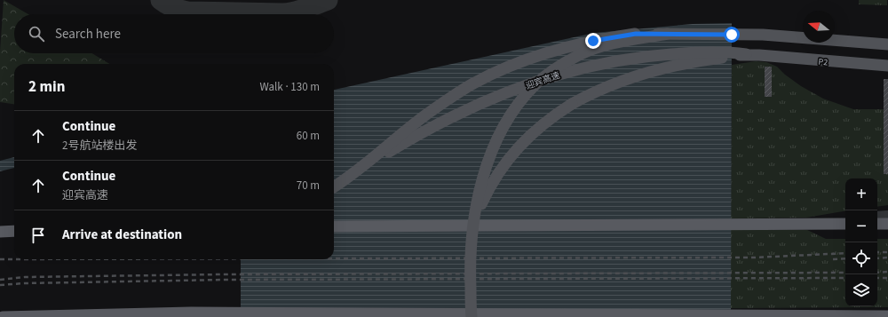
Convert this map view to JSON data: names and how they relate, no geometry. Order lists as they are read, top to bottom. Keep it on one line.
{"streets":{"main road":["P2","迎宾高速"]},"crossings":[["P2","迎宾高速"]],"north":"left","page":{"search":"Search here","heading":["2 min","Walk · 130 m"],"list":[["Continue","2号航站楼出发","60 m"],["Continue","迎宾高速","70 m"],"Arrive at destination"],"map_buttons":["+","−"]}}
